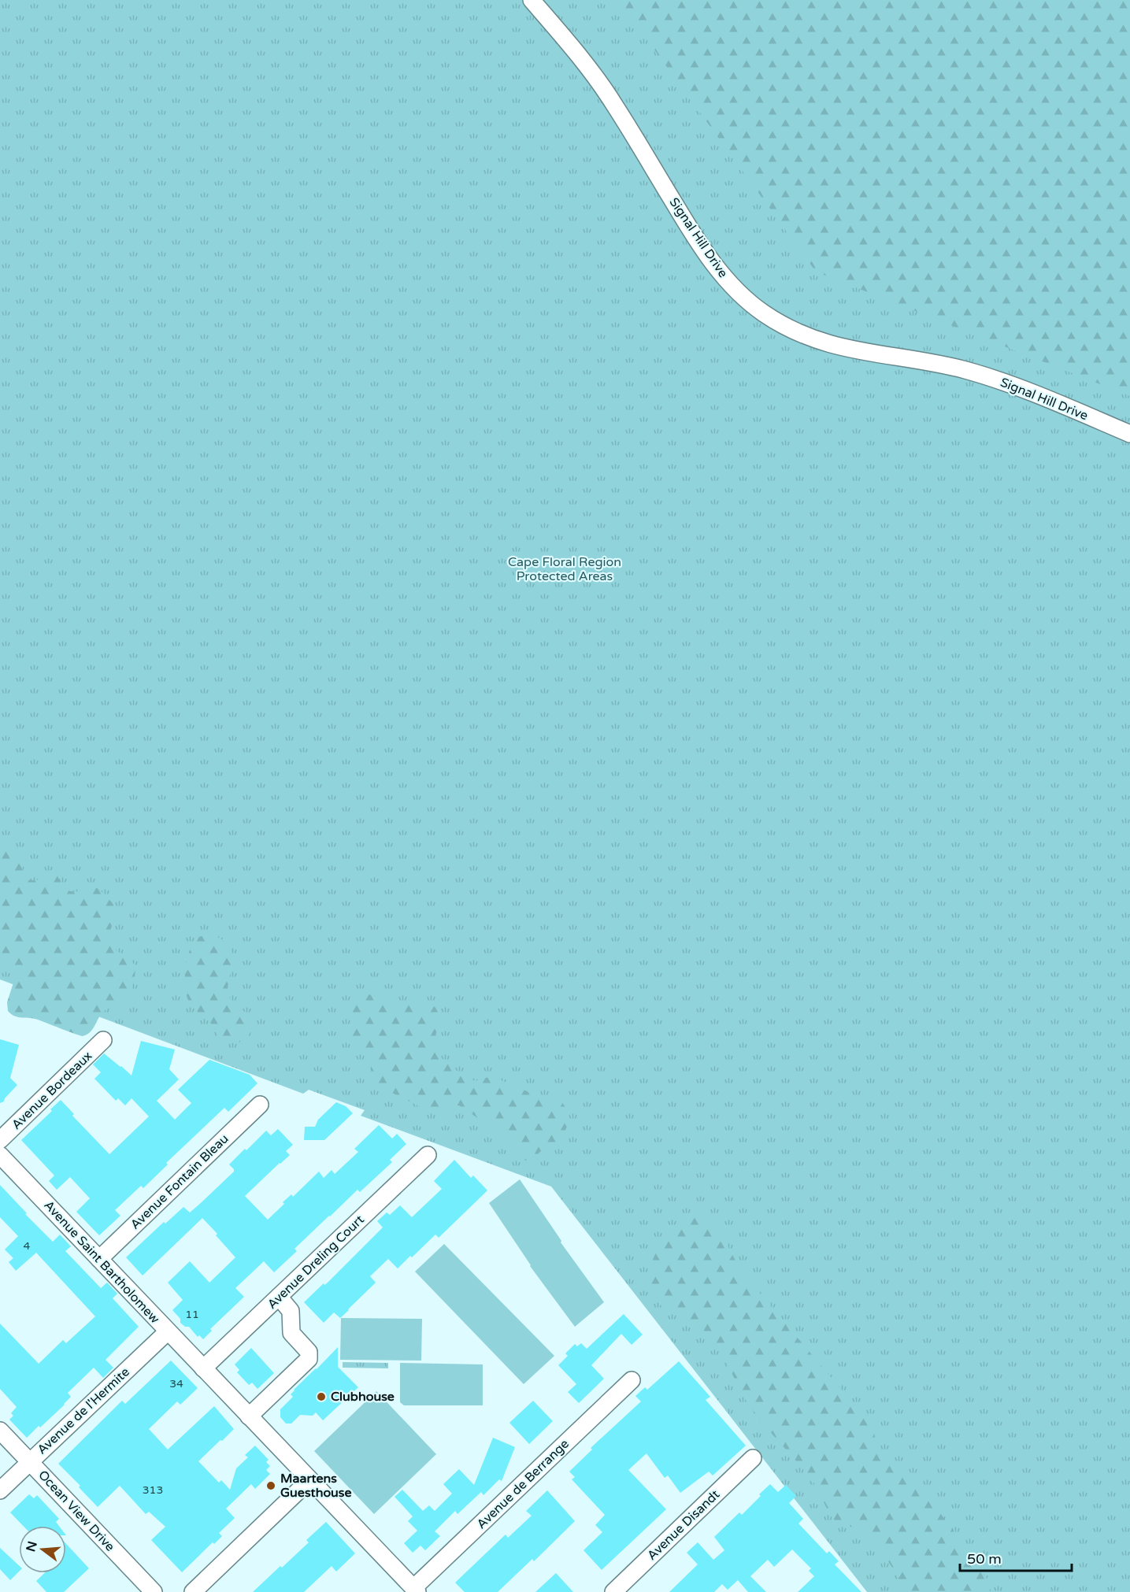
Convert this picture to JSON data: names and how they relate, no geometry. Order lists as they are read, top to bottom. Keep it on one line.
{"streets":{"street":["Signal Hill Drive","Avenue Bordeaux","Avenue Fontain Bleau","Avenue Saint Bartholomew","Avenue Dreling Court","Avenue de l'Hermite","Avenue de Berrange","Ocean View Drive","Avenue Disandt"]},"crossings":[["Avenue Fontain Bleau","Avenue Saint Bartholomew"],["Avenue Saint Bartholomew","Avenue Dreling Court"],["Avenue Saint Bartholomew","Avenue de l'Hermite"],["Avenue Saint Bartholomew","Avenue de Berrange"],["Avenue de l'Hermite","Ocean View Drive"]],"parks":["Cape Floral Region Protected Areas"],"places":["Clubhouse","Maartens Guesthouse"],"house_numbers":["4","11","34","313"],"scale_bar":"50 m","north":"left"}
